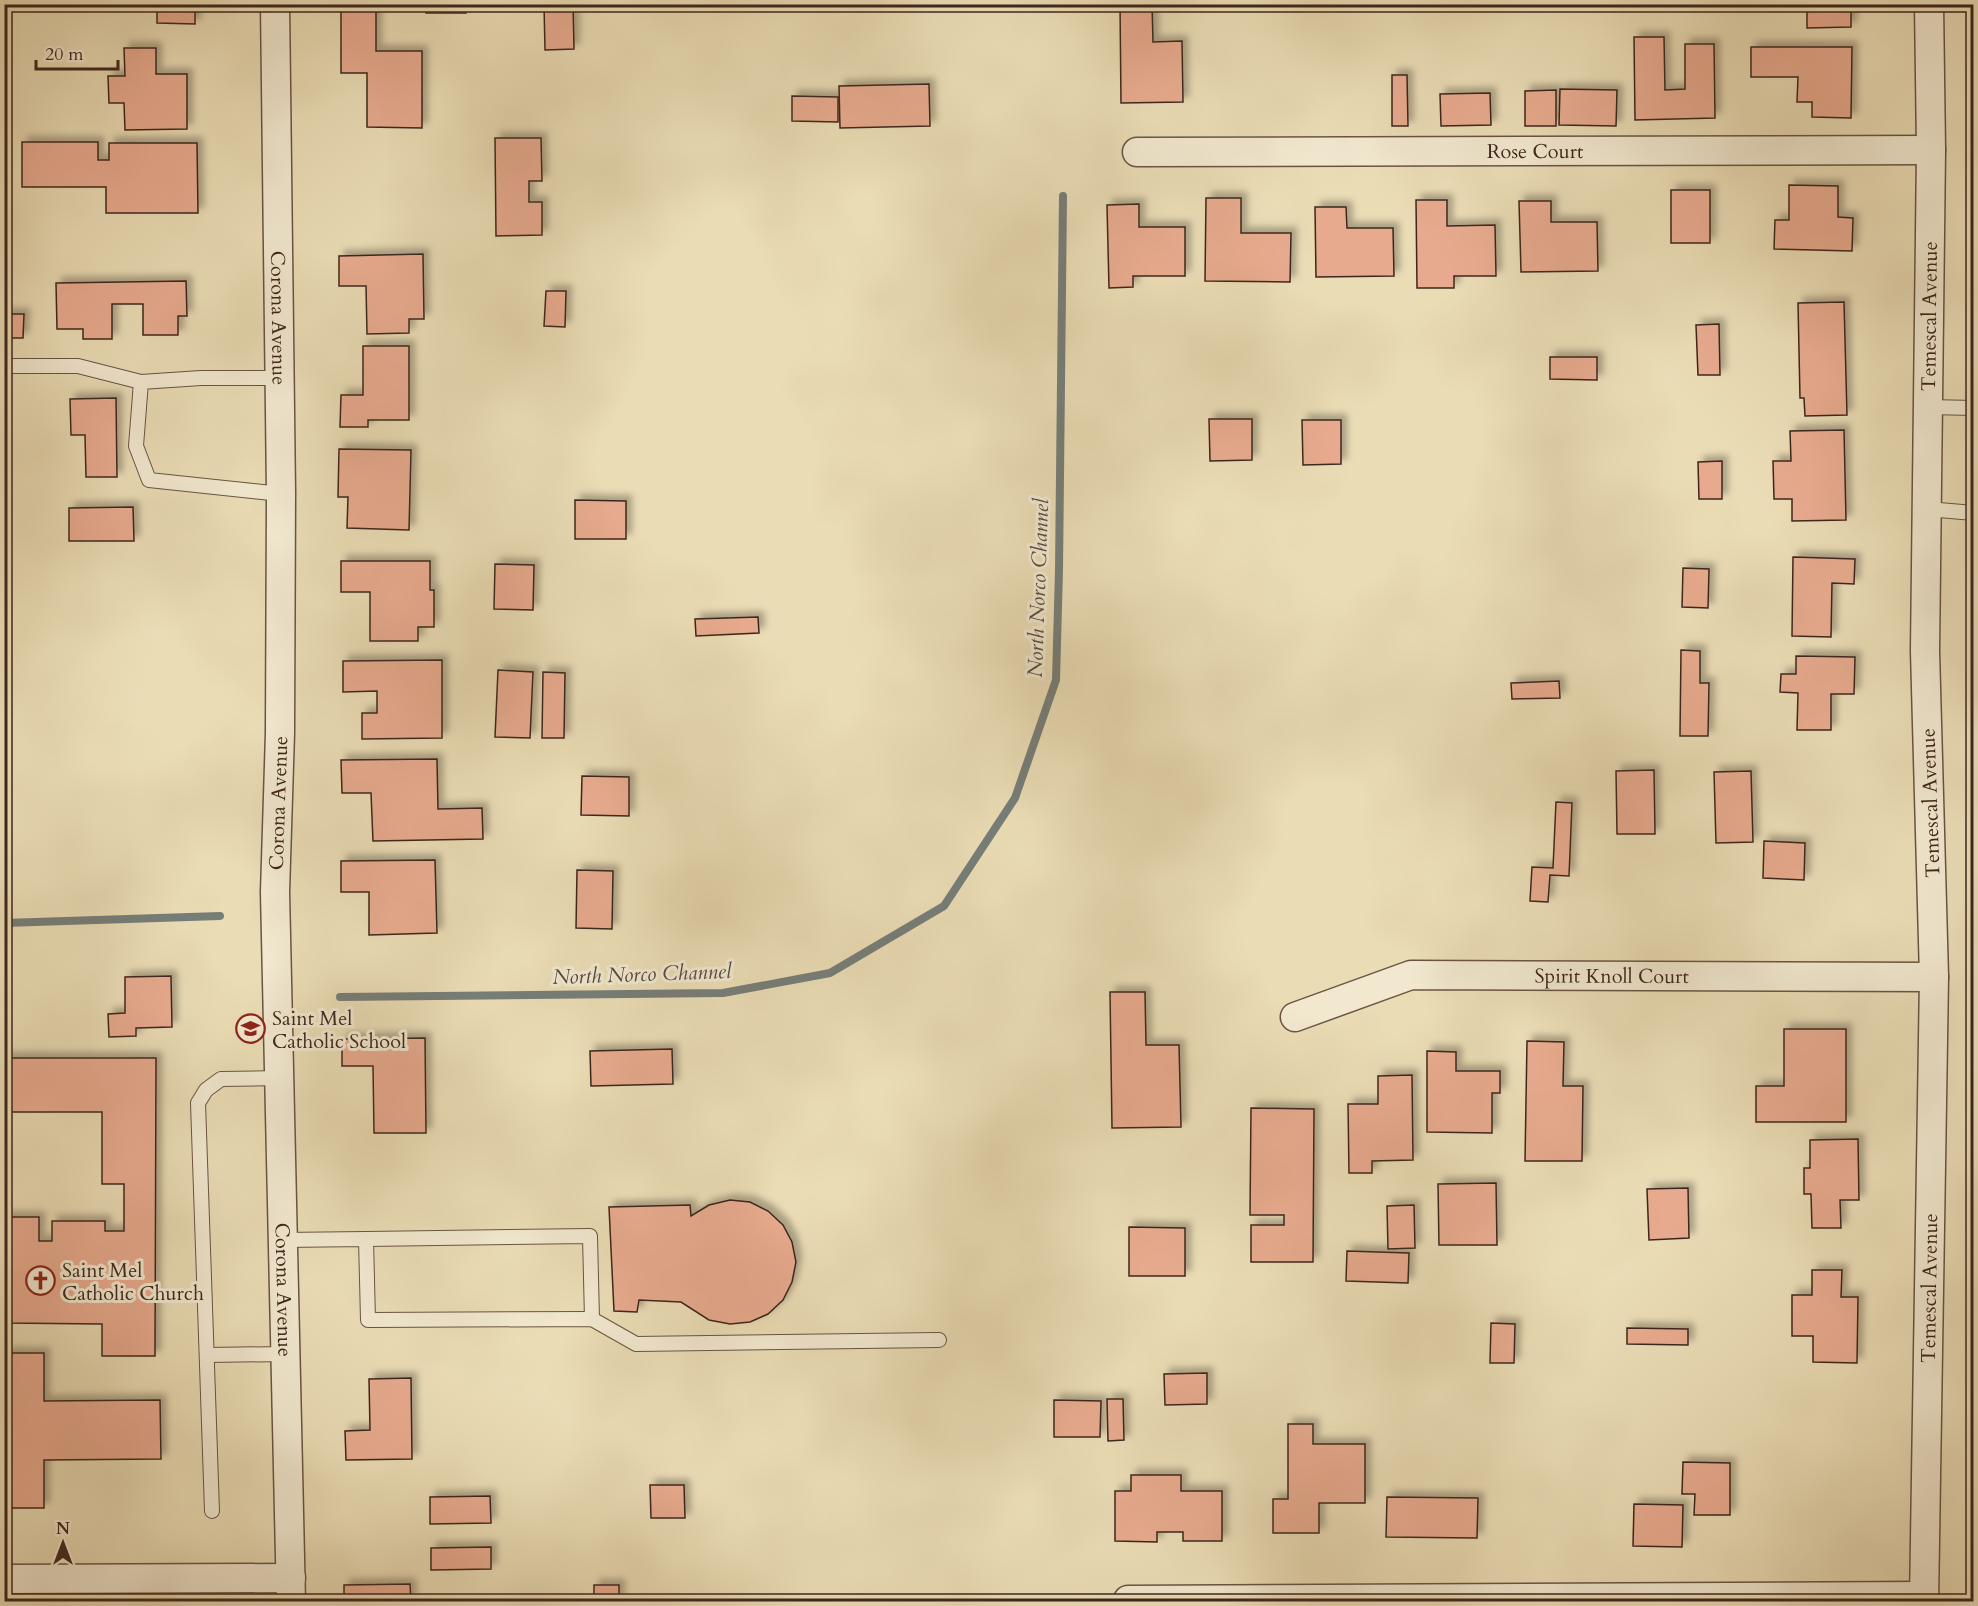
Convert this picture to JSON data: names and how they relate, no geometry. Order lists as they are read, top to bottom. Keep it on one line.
{"streets":{"street":["Rose Court","Corona Avenue","Temescal Avenue","Spirit Knoll Court"]},"crossings":[["Rose Court","Temescal Avenue"],["Temescal Avenue","Spirit Knoll Court"]],"water":["North Norco Channel"],"places":{"school or university":["Saint Mel Catholic School"],"church":["Saint Mel Catholic Church"]},"scale_bar":"20 m","north":"top"}
